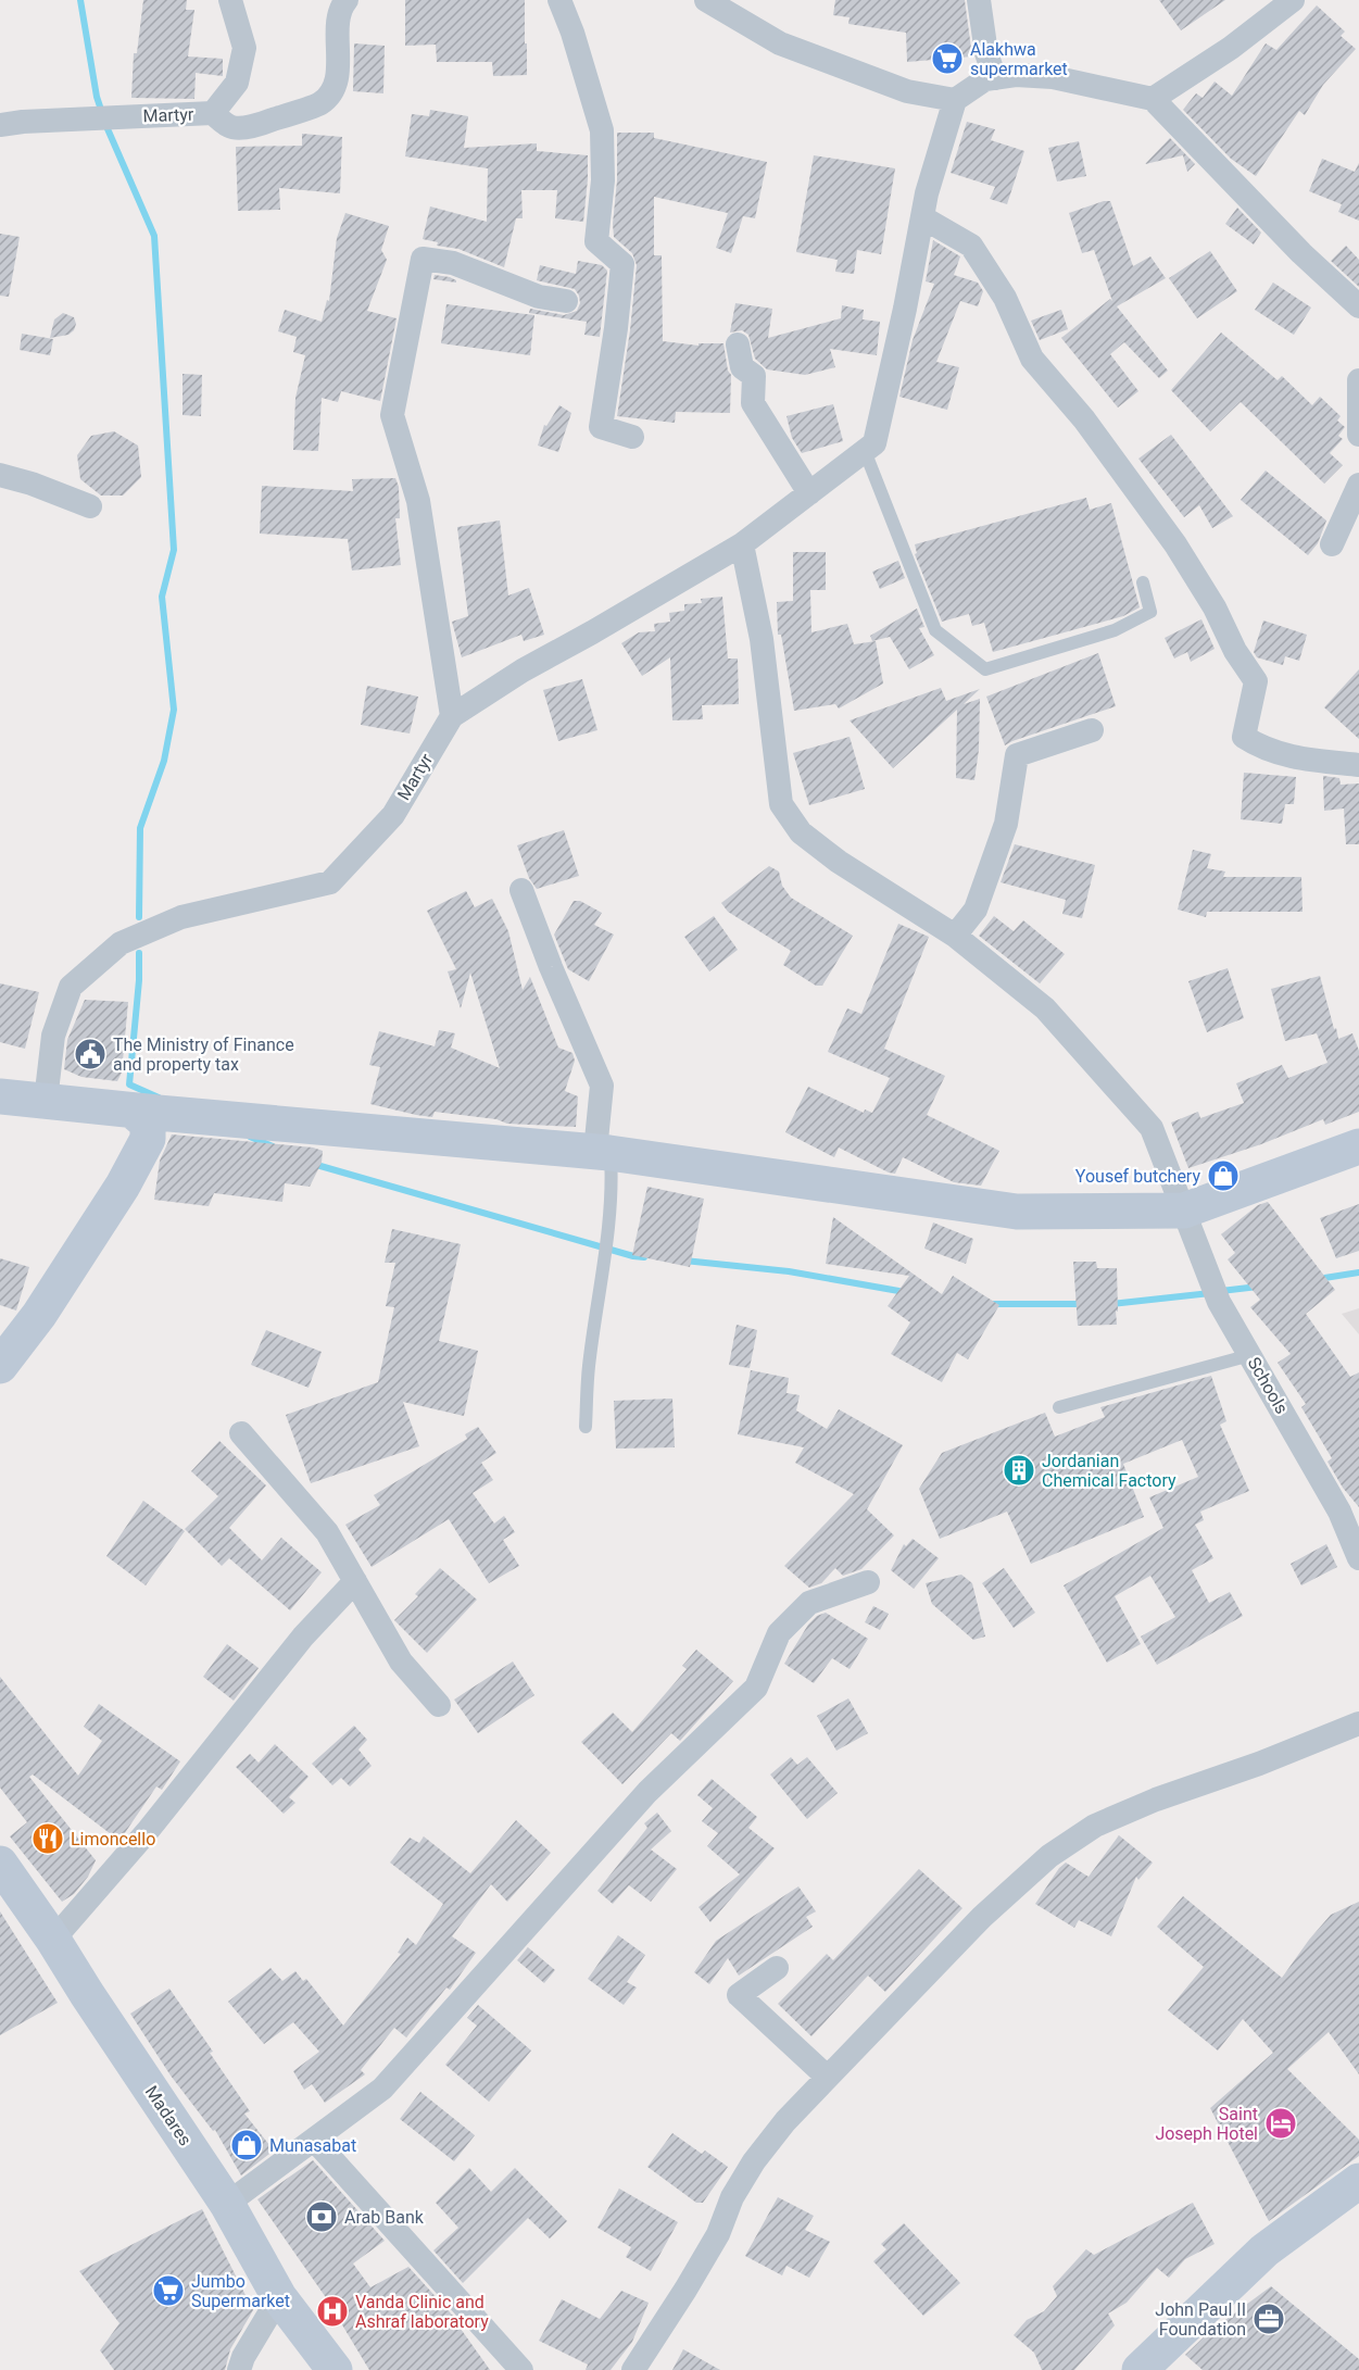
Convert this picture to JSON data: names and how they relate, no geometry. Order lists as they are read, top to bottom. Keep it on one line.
{"streets":{"street":["Martyr","Schools","Madares"]},"places":{"supermarket":["Alakhwa supermarket","Jumbo Supermarket"],"public building":["The Ministry of Finance and property tax"],"shop":["Yousef butchery","Munasabat"],"building":["Jordanian Chemical Factory"],"restaurant":["Limoncello"],"hotel":["Saint Joseph Hotel"],"bank":["Arab Bank"],"hospital":["Vanda Clinic and Ashraf laboratory"],"office":["John Paul II Foundation"]}}
